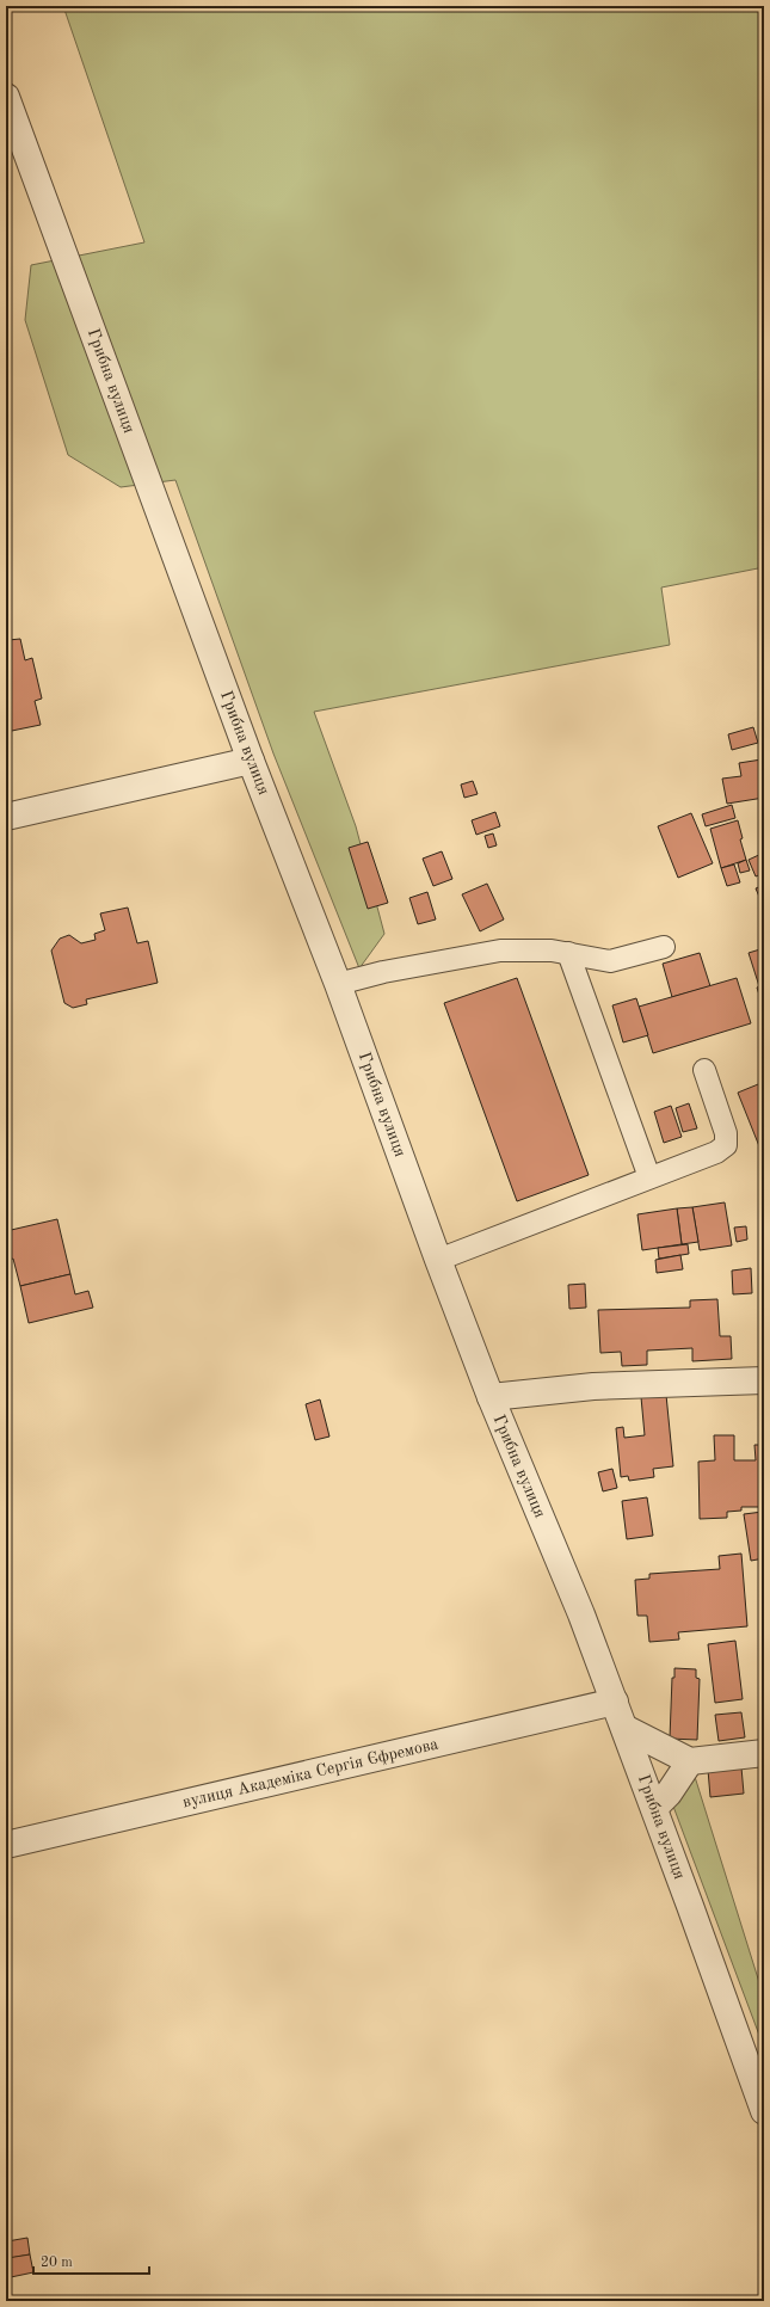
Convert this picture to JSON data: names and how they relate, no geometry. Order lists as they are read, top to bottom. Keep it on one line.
{"streets":{"street":["Грибна вулиця","вулиця Академіка Сергія Єфремова"]},"crossings":[["Грибна вулиця","вулиця Академіка Сергія Єфремова"]],"scale_bar":"20 m"}
